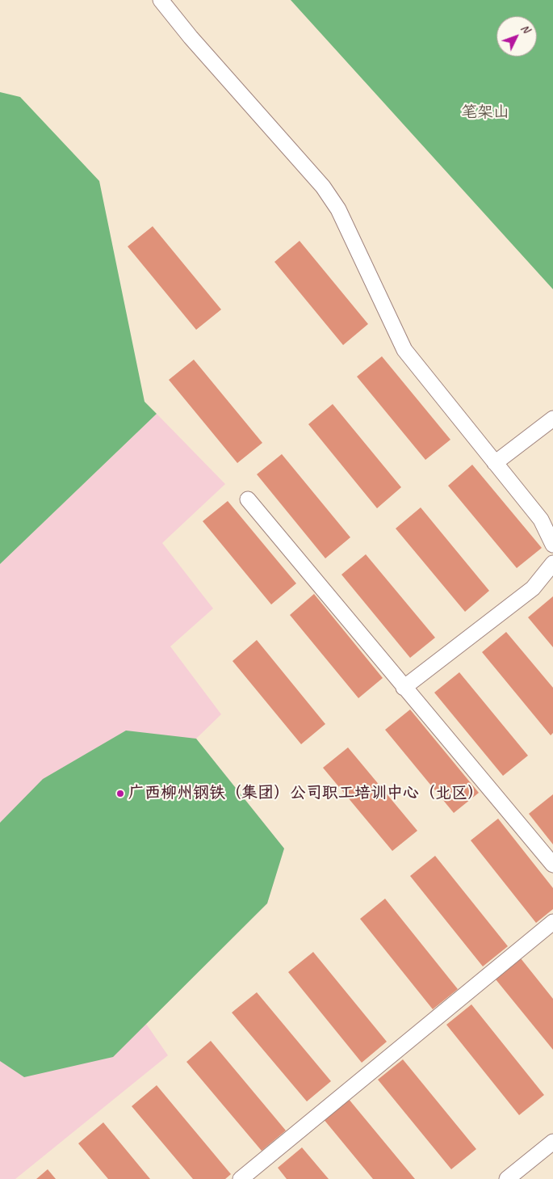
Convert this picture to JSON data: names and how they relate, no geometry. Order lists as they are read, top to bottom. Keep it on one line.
{"parks":["笔架山"],"places":["广西柳州钢铁（集团）公司职工培训中心（北区）"],"north":"top right"}
